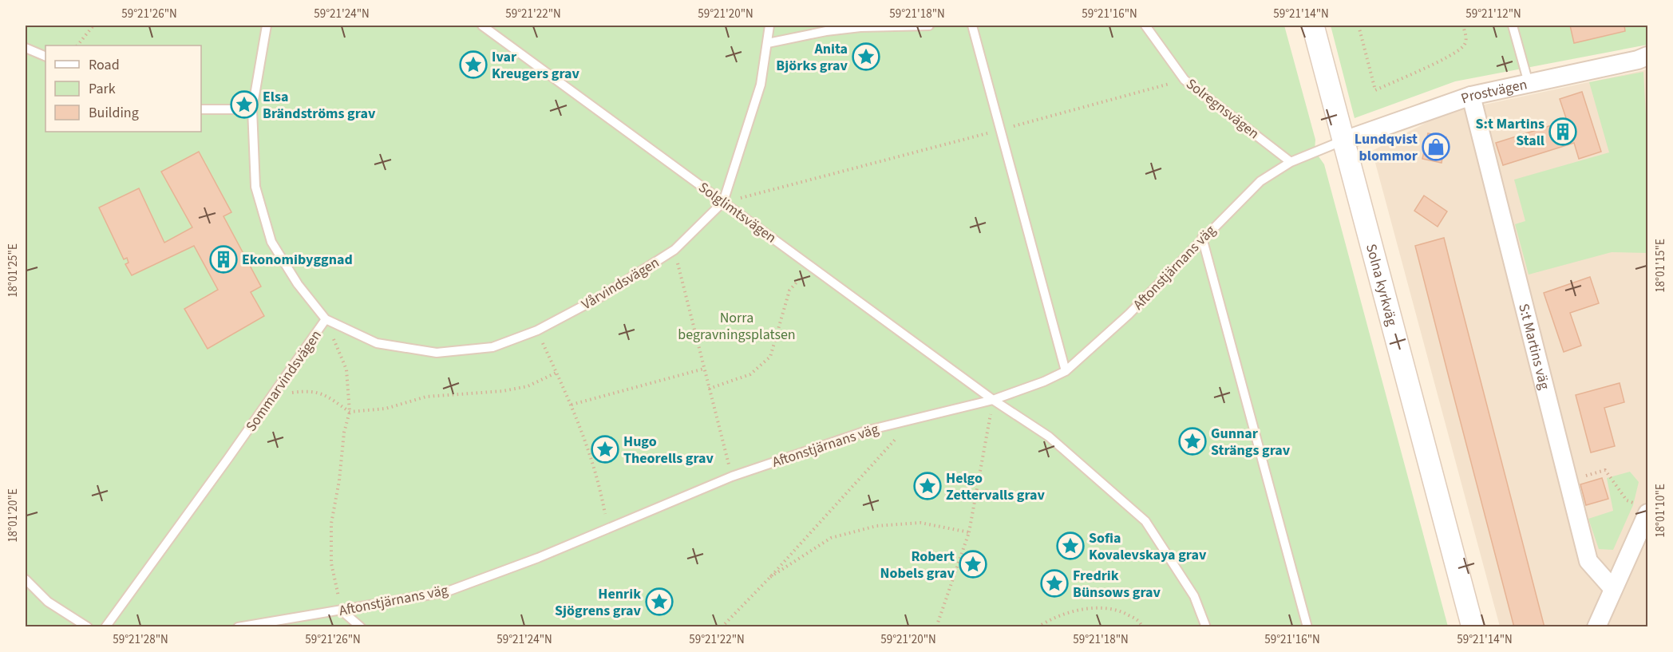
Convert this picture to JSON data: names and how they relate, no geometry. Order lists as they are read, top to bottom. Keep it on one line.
{"streets":{"street":["Prostvägen","Solna kyrkväg","S:t Martins väg"],"lane":["Solregnsvägen","Solglimtsvägen","Aftonstjärnans väg","Vårvindsvägen","Sommarvindsvägen"]},"crossings":[["Prostvägen","Aftonstjärnans väg"],["Prostvägen","Solna kyrkväg"],["Prostvägen","S:t Martins väg"],["Solregnsvägen","Aftonstjärnans väg"],["Solglimtsvägen","Aftonstjärnans väg"],["Solglimtsvägen","Vårvindsvägen"],["Aftonstjärnans väg","Solna kyrkväg"],["Vårvindsvägen","Sommarvindsvägen"]],"parks":["Norra begravningsplatsen"],"places":{"place":["Anita Björks grav","Ivar Kreugers grav","Elsa Brändströms grav","Gunnar Strängs grav","Hugo Theorells grav","Helgo Zettervalls grav","Sofia Kovalevskaya grav","Robert Nobels grav","Fredrik Bünsows grav","Henrik Sjögrens grav"],"building":["S:t Martins Stall","Ekonomibyggnad"],"shop":["Lundqvist blommor"]},"legend":["Road","Park","Building"],"coordinates":["59°21'26\"N","59°21'24\"N","59°21'22\"N","59°21'20\"N","59°21'18\"N","59°21'16\"N","59°21'14\"N","59°21'12\"N","18°01'15\"E","18°01'25\"E","18°01'10\"E","18°01'20\"E","59°21'28\"N"]}
